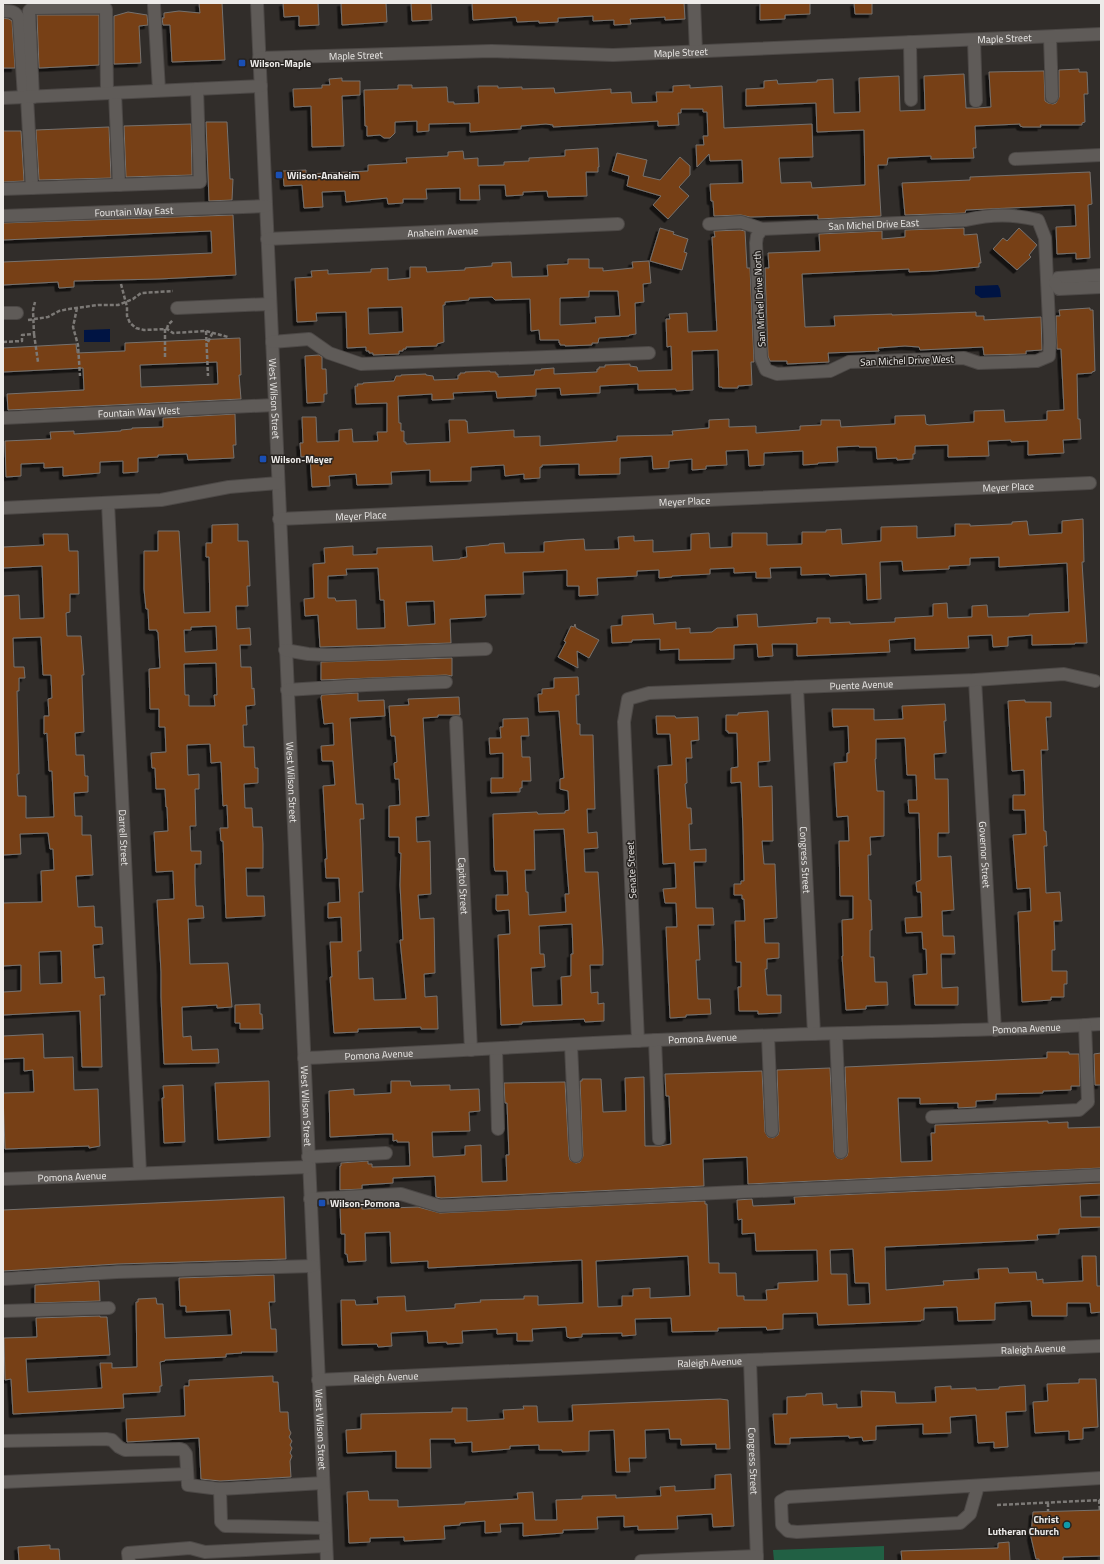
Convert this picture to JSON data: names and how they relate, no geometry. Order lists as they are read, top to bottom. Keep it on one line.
{"streets":{"street":["Maple Street","Fountain Way East","San Michel Drive East","Anaheim Avenue","San Michel Drive North","San Michel Drive West","West Wilson Street","Fountain Way West","Meyer Place","Puente Avenue","Darrell Street","Governor Street","Congress Street","Senate Street","Capitol Street","Pomona Avenue","Raleigh Avenue"]},"crossings":[["Maple Street","West Wilson Street"],["Fountain Way East","West Wilson Street"],["San Michel Drive East","San Michel Drive North"],["San Michel Drive East","San Michel Drive West"],["Anaheim Avenue","West Wilson Street"],["San Michel Drive North","San Michel Drive West"],["West Wilson Street","Fountain Way West"],["West Wilson Street","Meyer Place"],["West Wilson Street","Pomona Avenue"],["West Wilson Street","Raleigh Avenue"],["Puente Avenue","Governor Street"],["Puente Avenue","Congress Street"],["Puente Avenue","Senate Street"],["Darrell Street","Pomona Avenue"],["Governor Street","Pomona Avenue"],["Congress Street","Pomona Avenue"],["Congress Street","Raleigh Avenue"],["Senate Street","Pomona Avenue"],["Capitol Street","Pomona Avenue"]],"places":{"transit":["Wilson-Maple","Wilson-Anaheim","Wilson-Meyer","Wilson-Pomona"],"other":["Christ Lutheran Church"]}}
